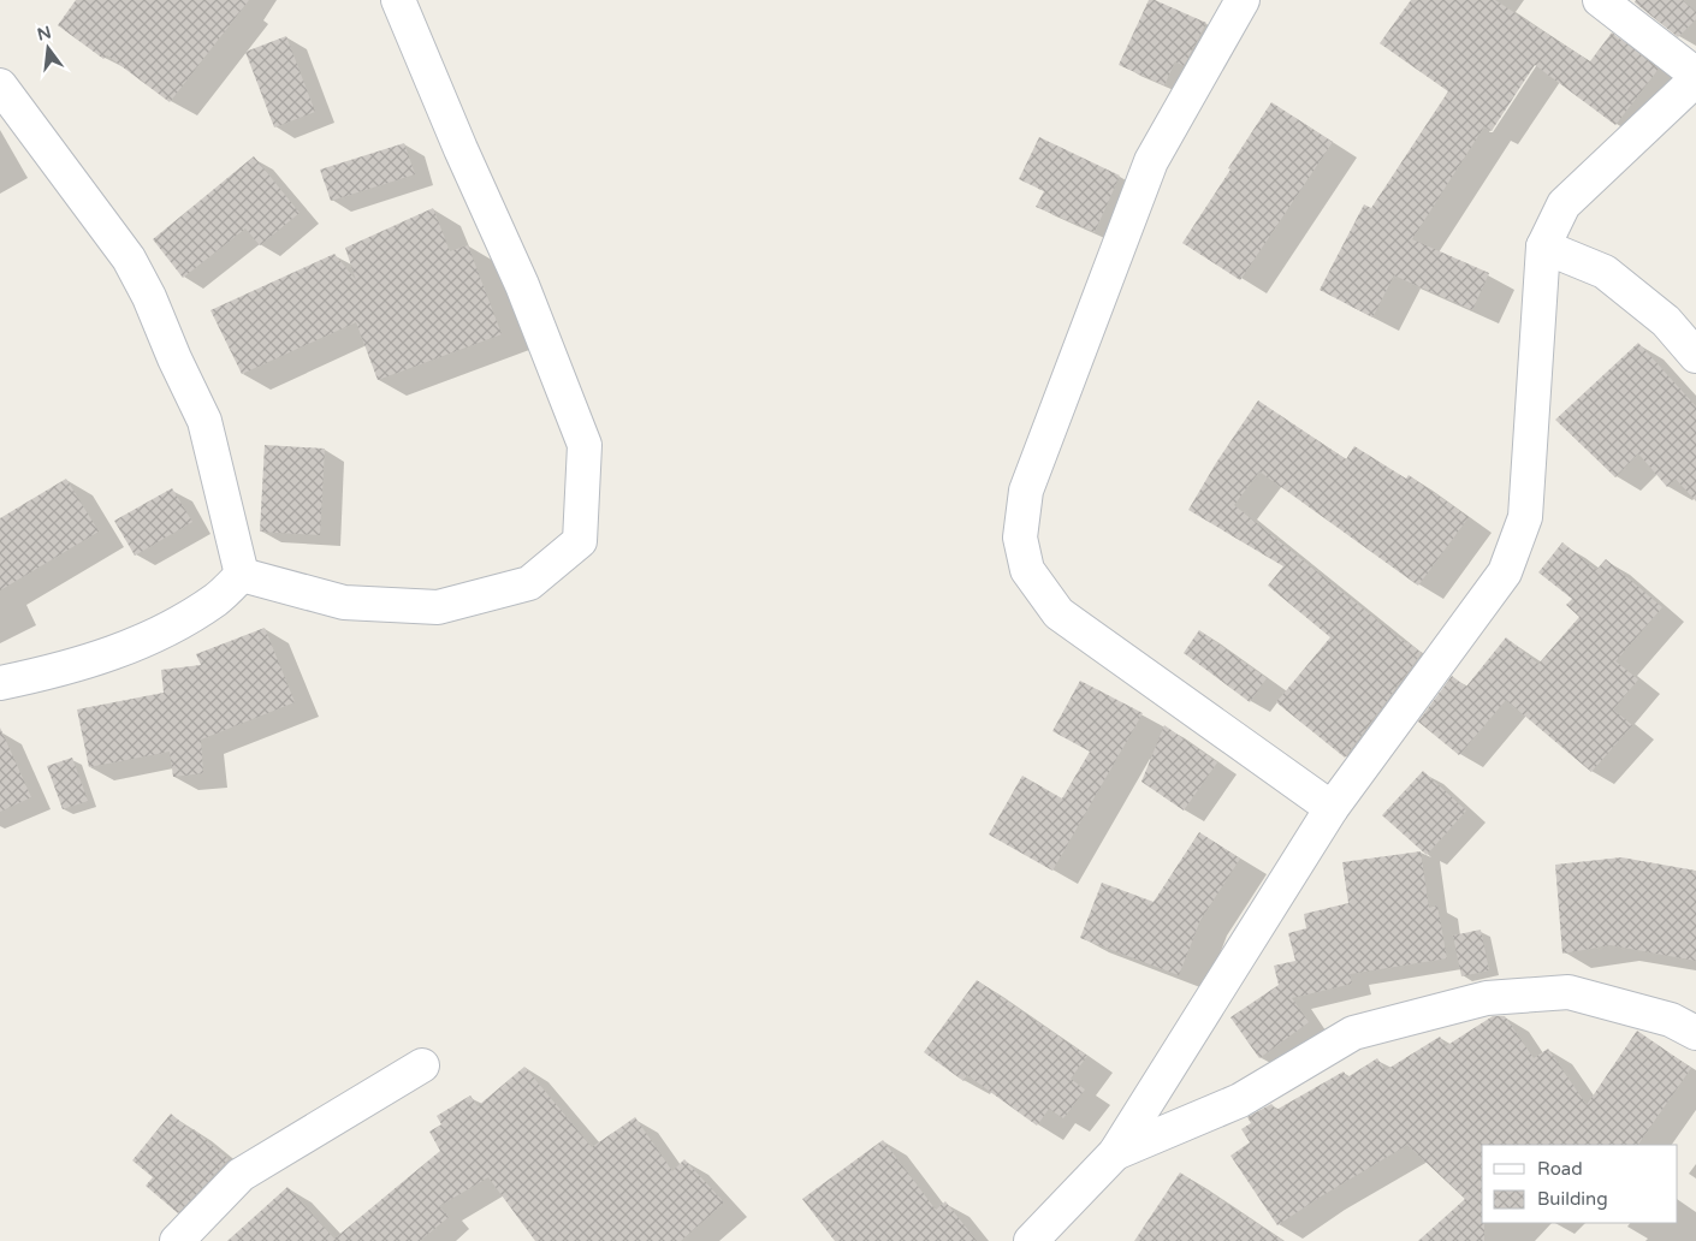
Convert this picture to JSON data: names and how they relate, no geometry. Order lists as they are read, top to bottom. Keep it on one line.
{"legend":["Road","Building"],"north":"top"}
